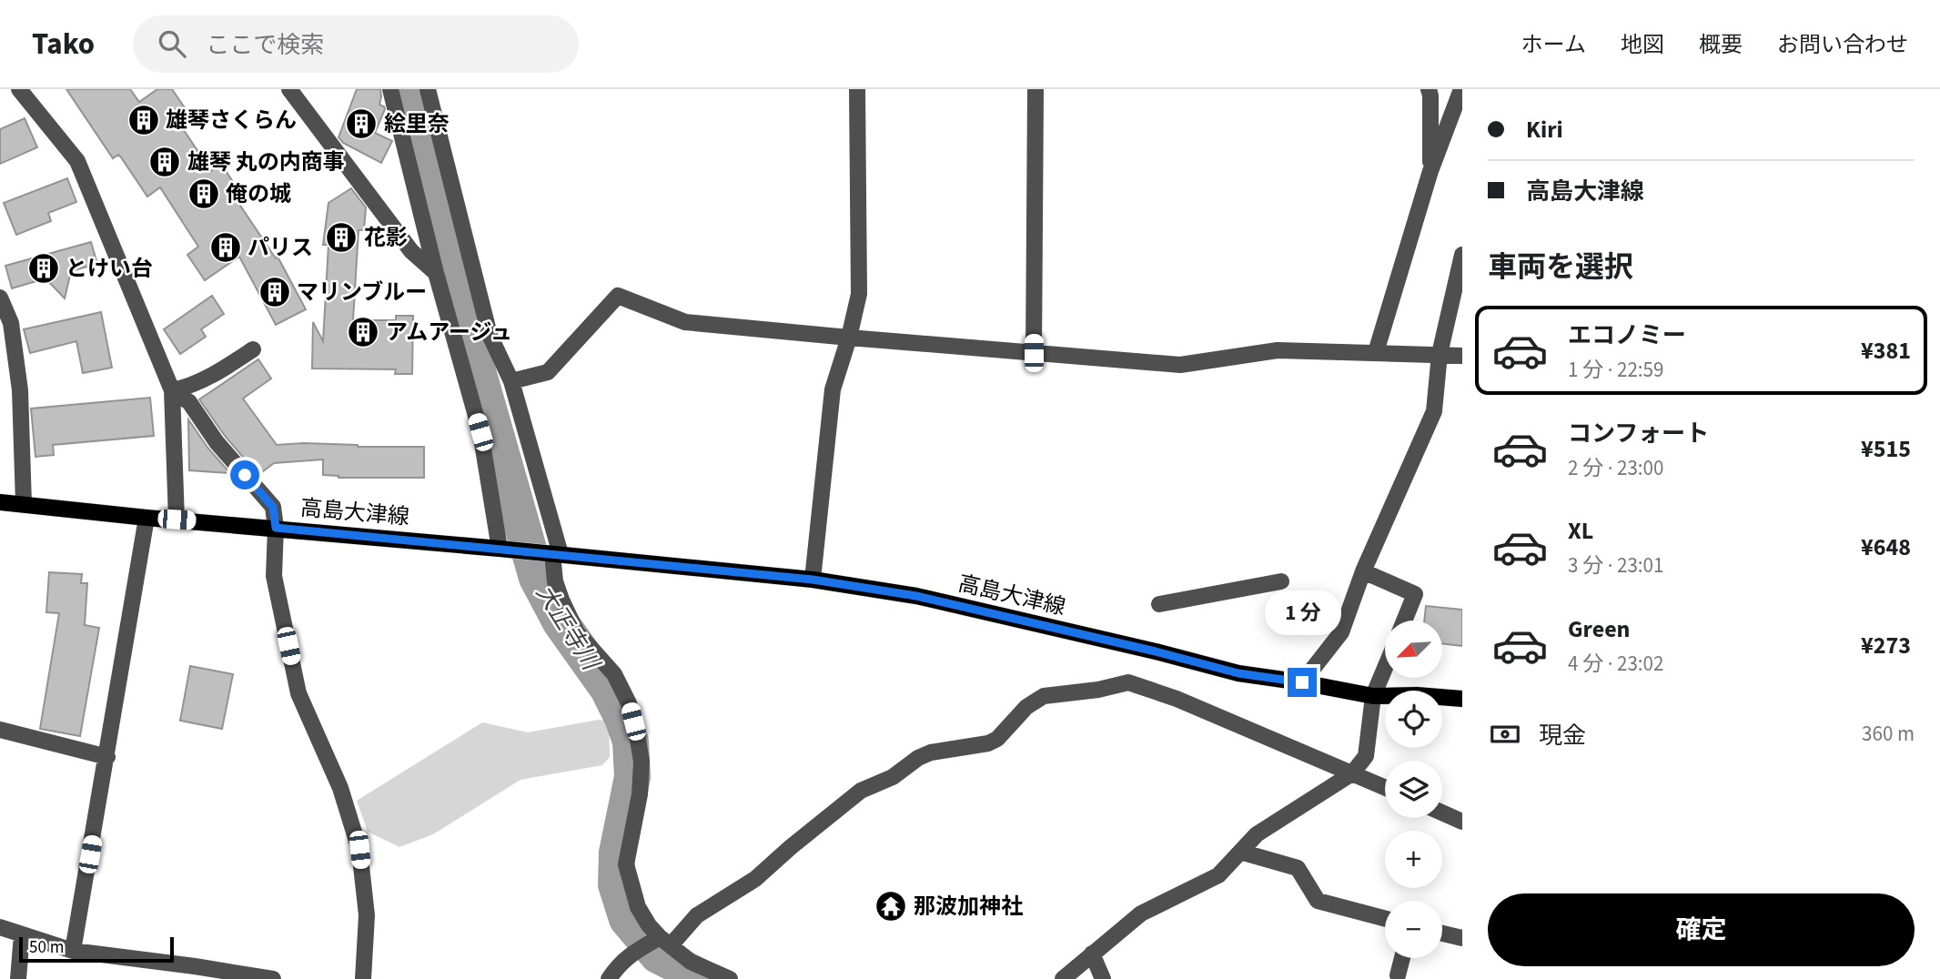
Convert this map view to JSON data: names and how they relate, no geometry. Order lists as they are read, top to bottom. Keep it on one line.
{"streets":{"main road":["高島大津線"]},"water":["大正寺川"],"places":{"building":["雄琴さくらん","絵里奈","雄琴 丸の内商事","俺の城","花影","パリス","とけい台","マリンブルー","アムアージュ"],"temple":["那波加神社"]},"scale_bar":"50 m","north":"bottom left","page":{"header":"Tako","search":"ここで検索","nav":["ホーム","地図","概要","お問い合わせ"],"banner":["Kiri","高島大津線"],"heading":"車両を選択","list":[{"name":"エコノミー","note":"1 分 · 22:59","value":"¥381"},{"name":"コンフォート","note":"2 分 · 23:00","value":"¥515"},{"name":"XL","note":"3 分 · 23:01","value":"¥648"},{"name":"Green","note":"4 分 · 23:02","value":"¥273"}],"bubble":"1 分","map_buttons":["+","−"],"pay":["現金","360 m"],"buttons":"確定","scale":"50 m"}}
